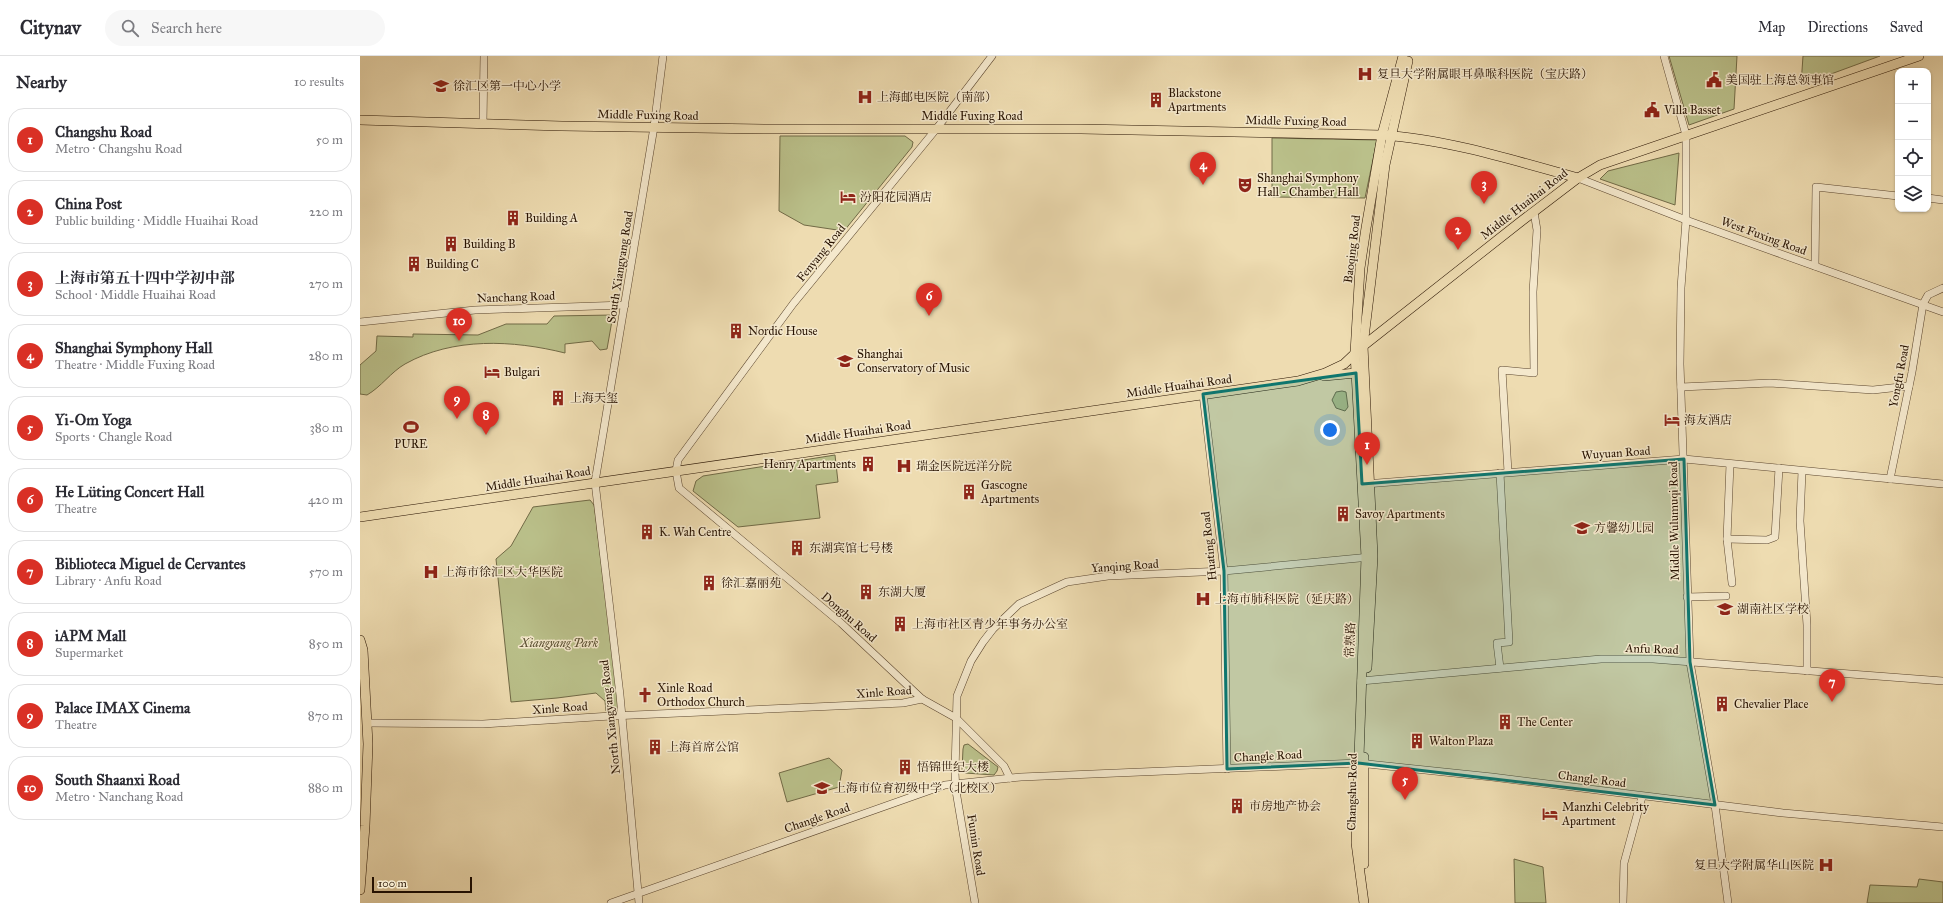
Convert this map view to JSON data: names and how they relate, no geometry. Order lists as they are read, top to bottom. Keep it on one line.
{"streets":{"main road":["Middle Fuxing Road","Middle Huaihai Road","Baoqing Road","Changshu Road"],"street":["West Fuxing Road","Fenyang Road","South Xiangyang Road","Nanchang Road","Yongfu Road","Wuyuan Road","Middle Wulumuqi Road","Huating Road","Yanqing Road","Donghu Road","Anfu Road","Xinle Road","North Xiangyang Road","Changle Road","Fumin Road"]},"crossings":[["Middle Fuxing Road","Middle Huaihai Road"],["Middle Fuxing Road","West Fuxing Road"],["Middle Fuxing Road","Baoqing Road"],["Middle Fuxing Road","Fenyang Road"],["Middle Fuxing Road","South Xiangyang Road"],["Middle Huaihai Road","West Fuxing Road"],["Middle Huaihai Road","Baoqing Road"],["Middle Huaihai Road","Fenyang Road"],["Middle Huaihai Road","South Xiangyang Road"],["Middle Huaihai Road","Middle Wulumuqi Road"],["Middle Huaihai Road","Huating Road"],["Middle Huaihai Road","Donghu Road"],["Middle Huaihai Road","North Xiangyang Road"],["Middle Huaihai Road","Changshu Road"],["West Fuxing Road","Yongfu Road"],["West Fuxing Road","Middle Wulumuqi Road"],["Baoqing Road","Changshu Road"],["Fenyang Road","Donghu Road"],["South Xiangyang Road","Nanchang Road"],["South Xiangyang Road","North Xiangyang Road"],["Yongfu Road","Wuyuan Road"],["Wuyuan Road","Middle Wulumuqi Road"],["Wuyuan Road","Changshu Road"],["Middle Wulumuqi Road","Anfu Road"],["Middle Wulumuqi Road","Changle Road"],["Huating Road","Yanqing Road"],["Huating Road","Changle Road"],["Yanqing Road","Donghu Road"],["Yanqing Road","Changshu Road"],["Yanqing Road","Fumin Road"],["Donghu Road","Xinle Road"],["Donghu Road","Changle Road"],["Donghu Road","Fumin Road"],["Anfu Road","Changshu Road"],["Xinle Road","North Xiangyang Road"],["North Xiangyang Road","Changle Road"],["Changle Road","Changshu Road"],["Changle Road","Fumin Road"]],"parks":["Xiangyang Park"],"places":{"hospital":["复旦大学附属眼耳鼻喉科医院（宝庆路）","上海邮电医院（南部）","瑞金医院远洋分院","上海市徐汇区大华医院","上海市肺科医院（延庆路）","复旦大学附属华山医院"],"public building":["美国驻上海总领事馆","Villa Basset"],"school or university":["徐汇区第一中心小学","Shanghai Conservatory of Music","方馨幼儿园","湖南社区学校","上海市位育初级中学（北校区）"],"building":["Blackstone Apartments","Building A","Building B","Building C","Nordic House","上海天玺","Henry Apartments","Gascogne Apartments","Savoy Apartments","K. Wah Centre","东湖宾馆七号楼","徐汇嘉丽苑","东湖大厦","上海市社区青少年事务办公室","Chevalier Place","The Center","Walton Plaza","上海首席公馆","悟锦世纪大楼","市房地产协会"],"theatre":["Shanghai Symphony Hall - Chamber Hall"],"hotel":["汾阳花园酒店","Bulgari","海友酒店","Manzhi Celebrity Apartment"],"sports":["PURE"],"church":["Xinle Road Orthodox Church"]},"scale_bar":"100 m","page":{"header":"Citynav","search":"Search here","nav":["Map","Directions","Saved"],"heading":["Nearby","10 results"],"map_buttons":["+","−"],"list":[{"mark":"1","name":"Changshu Road","note":"Metro · Changshu Road","value":"50 m"},{"mark":"2","name":"China Post","note":"Public building · Middle Huaihai Road","value":"220 m"},{"mark":"3","name":"上海市第五十四中学初中部","note":"School · Middle Huaihai Road","value":"270 m"},{"mark":"4","name":"Shanghai Symphony Hall","note":"Theatre · Middle Fuxing Road","value":"280 m"},{"mark":"5","name":"Yi-Om Yoga","note":"Sports · Changle Road","value":"380 m"},{"mark":"6","name":"He Lüting Concert Hall","note":"Theatre","value":"420 m"},{"mark":"7","name":"Biblioteca Miguel de Cervantes","note":"Library · Anfu Road","value":"570 m"},{"mark":"8","name":"iAPM Mall","note":"Supermarket","value":"850 m"},{"mark":"9","name":"Palace IMAX Cinema","note":"Theatre","value":"870 m"},{"mark":"10","name":"South Shaanxi Road","note":"Metro · Nanchang Road","value":"880 m"}],"pins":["4","3","2","6","10","9","8","1","7","5"],"scale":"100 m"}}
